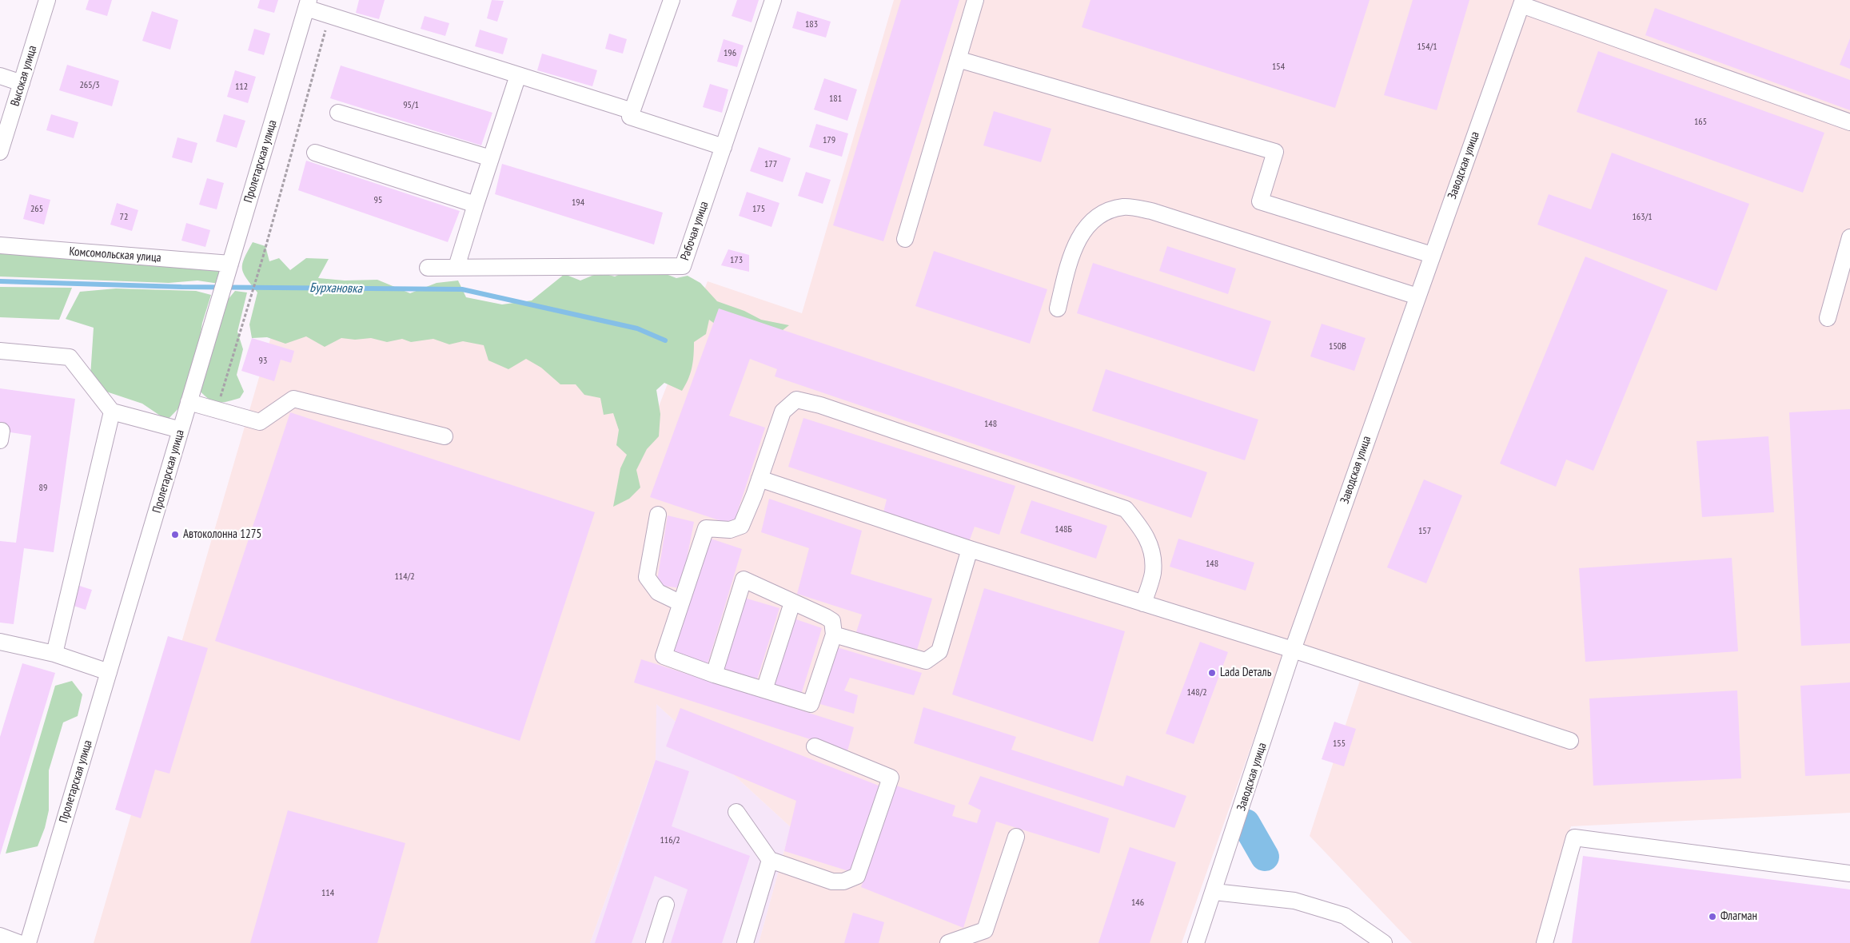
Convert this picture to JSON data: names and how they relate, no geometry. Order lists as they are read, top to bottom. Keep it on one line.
{"streets":{"street":["Высокая улица","Пролетарская улица","Заводская улица","Рабочая улица","Комсомольская улица"]},"crossings":[["Пролетарская улица","Комсомольская улица"]],"water":["Бурхановка"],"places":["Автоколонна 1275","Lada Dеталь","Флагман"],"house_numbers":["183","154/1","196","154","265/3","112","181","95/1","165","179","177","95","194","265","175","72","163/1","173","150В","93","148","89","148Б","157","148","114/2","148/2","155","116/2","114","146"]}
